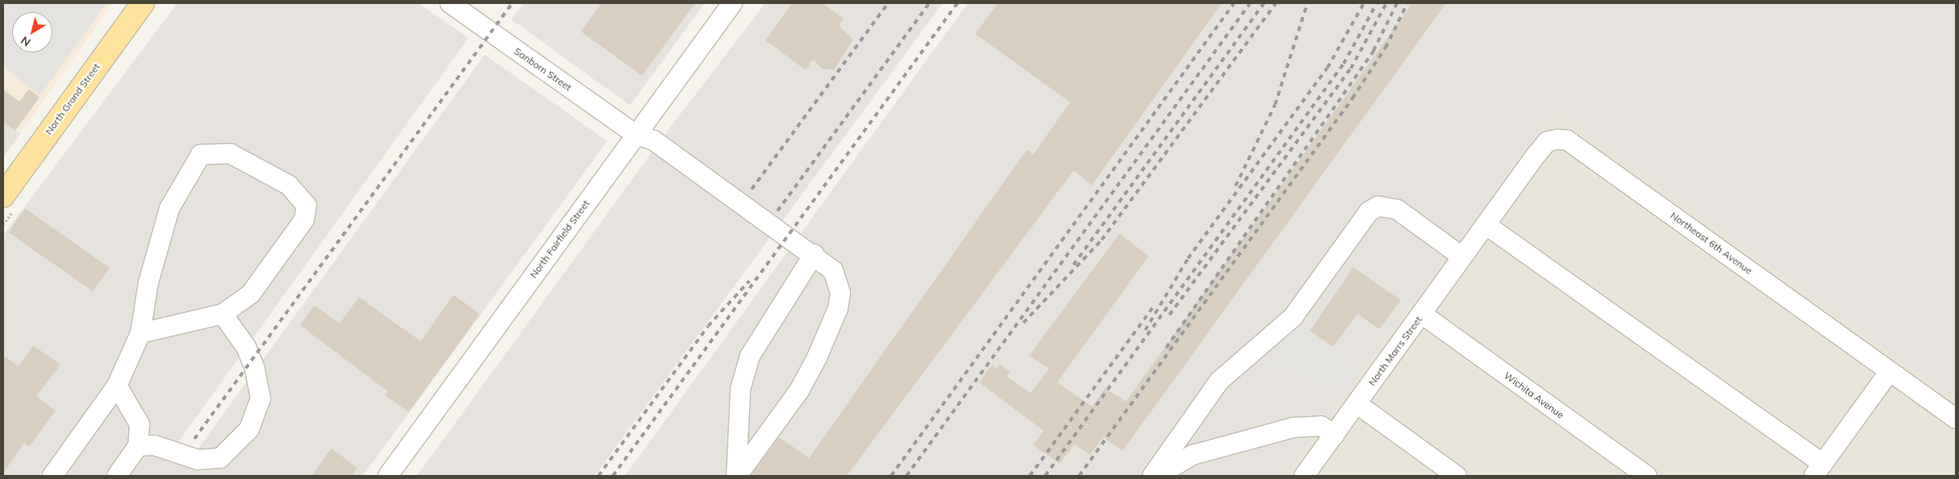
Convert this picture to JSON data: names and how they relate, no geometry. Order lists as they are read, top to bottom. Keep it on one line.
{"streets":{"main road":["North Grand Street"],"street":["Sanborn Street","North Fairfield Street","Northeast 6th Avenue","North Marrs Street","Wichita Avenue"]},"crossings":[["Sanborn Street","North Fairfield Street"],["Northeast 6th Avenue","North Marrs Street"],["North Marrs Street","Wichita Avenue"]],"north":"bottom left"}
